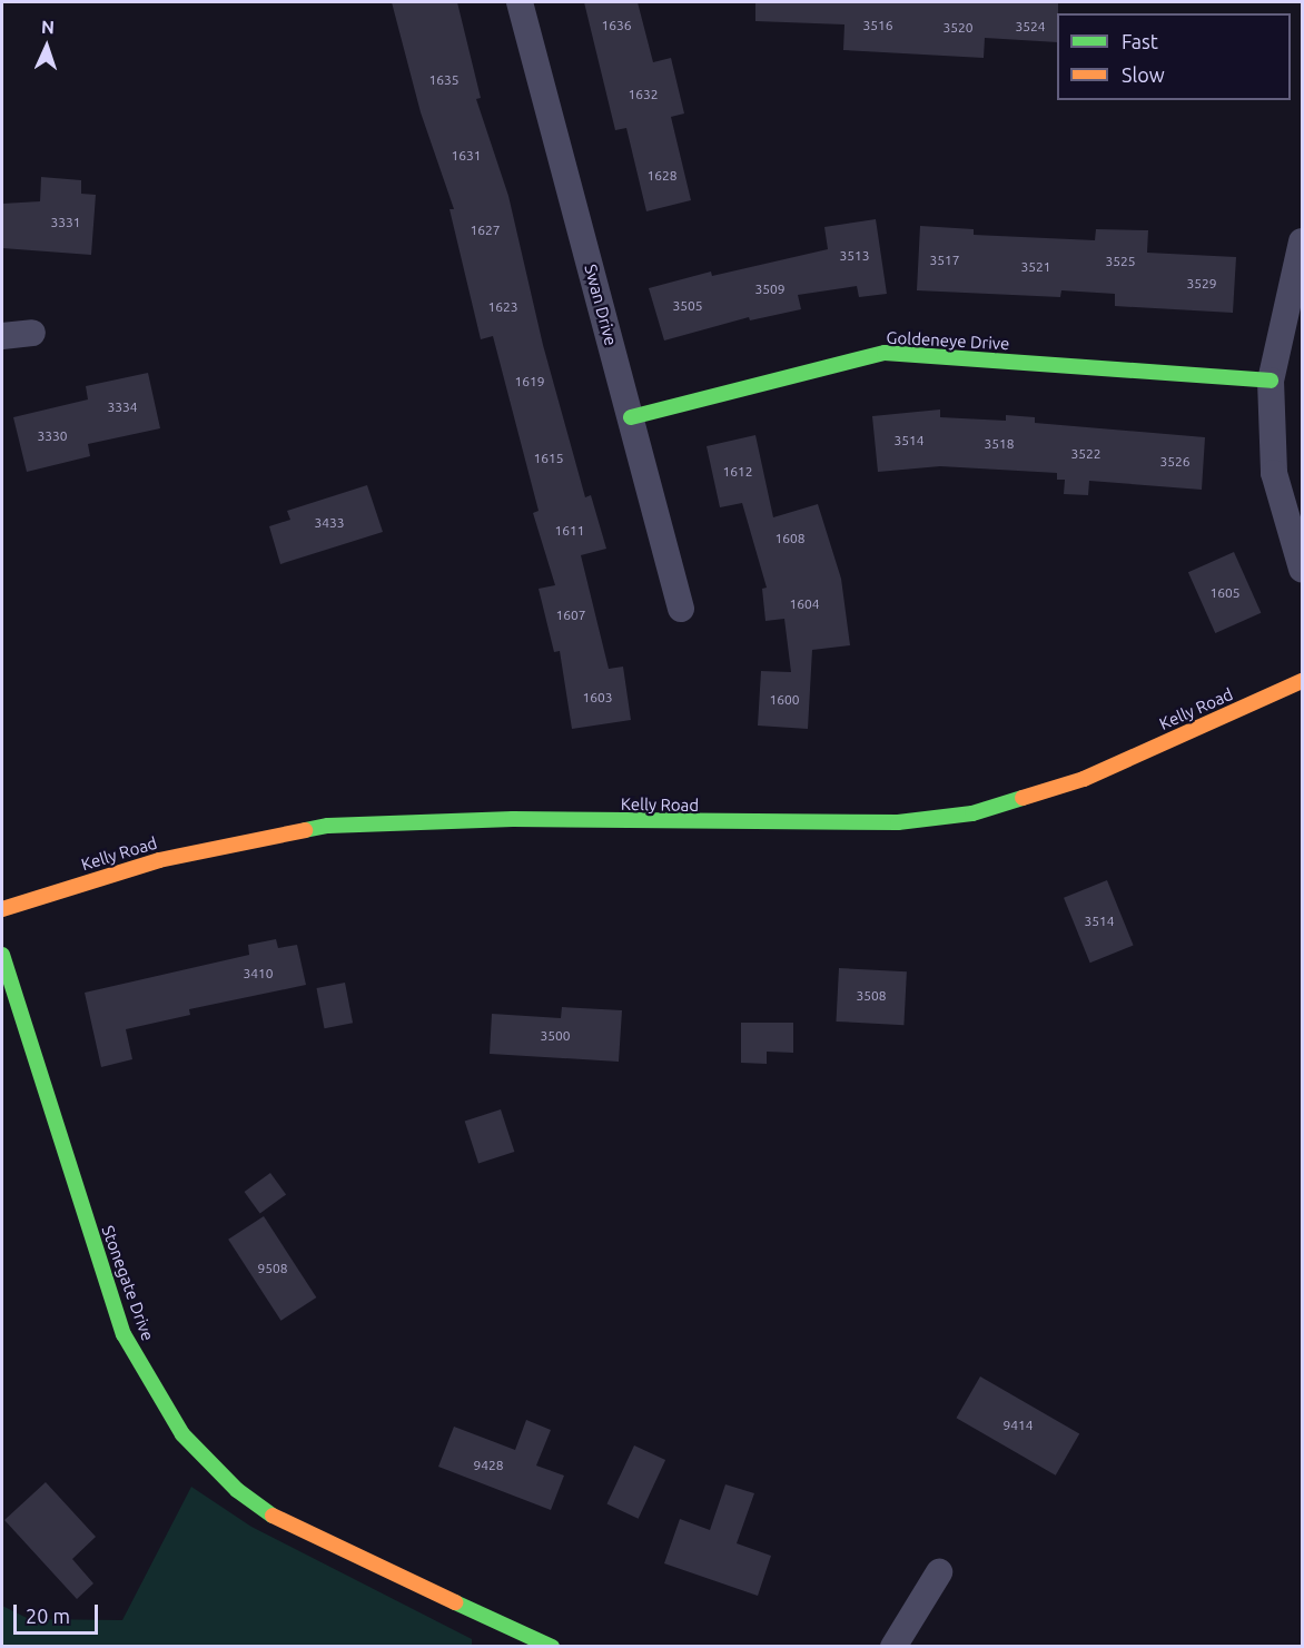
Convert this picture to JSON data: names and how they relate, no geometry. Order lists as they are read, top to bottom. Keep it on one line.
{"streets":{"street":["Swan Drive","Goldeneye Drive","Kelly Road","Stonegate Drive"]},"crossings":[["Swan Drive","Goldeneye Drive"]],"house_numbers":["1636","3516","3524","3520","1635","1632","1631","1628","3331","1627","3513","3517","3525","3521","3529","3509","3505","1623","1619","3334","3330","3514","3518","3522","1615","3526","1612","3433","1611","1608","1605","1604","1607","1603","1600","3514","3410","3508","3500","9508","9414","9428"],"legend":["Fast","Slow"],"scale_bar":"20 m","north":"top"}
